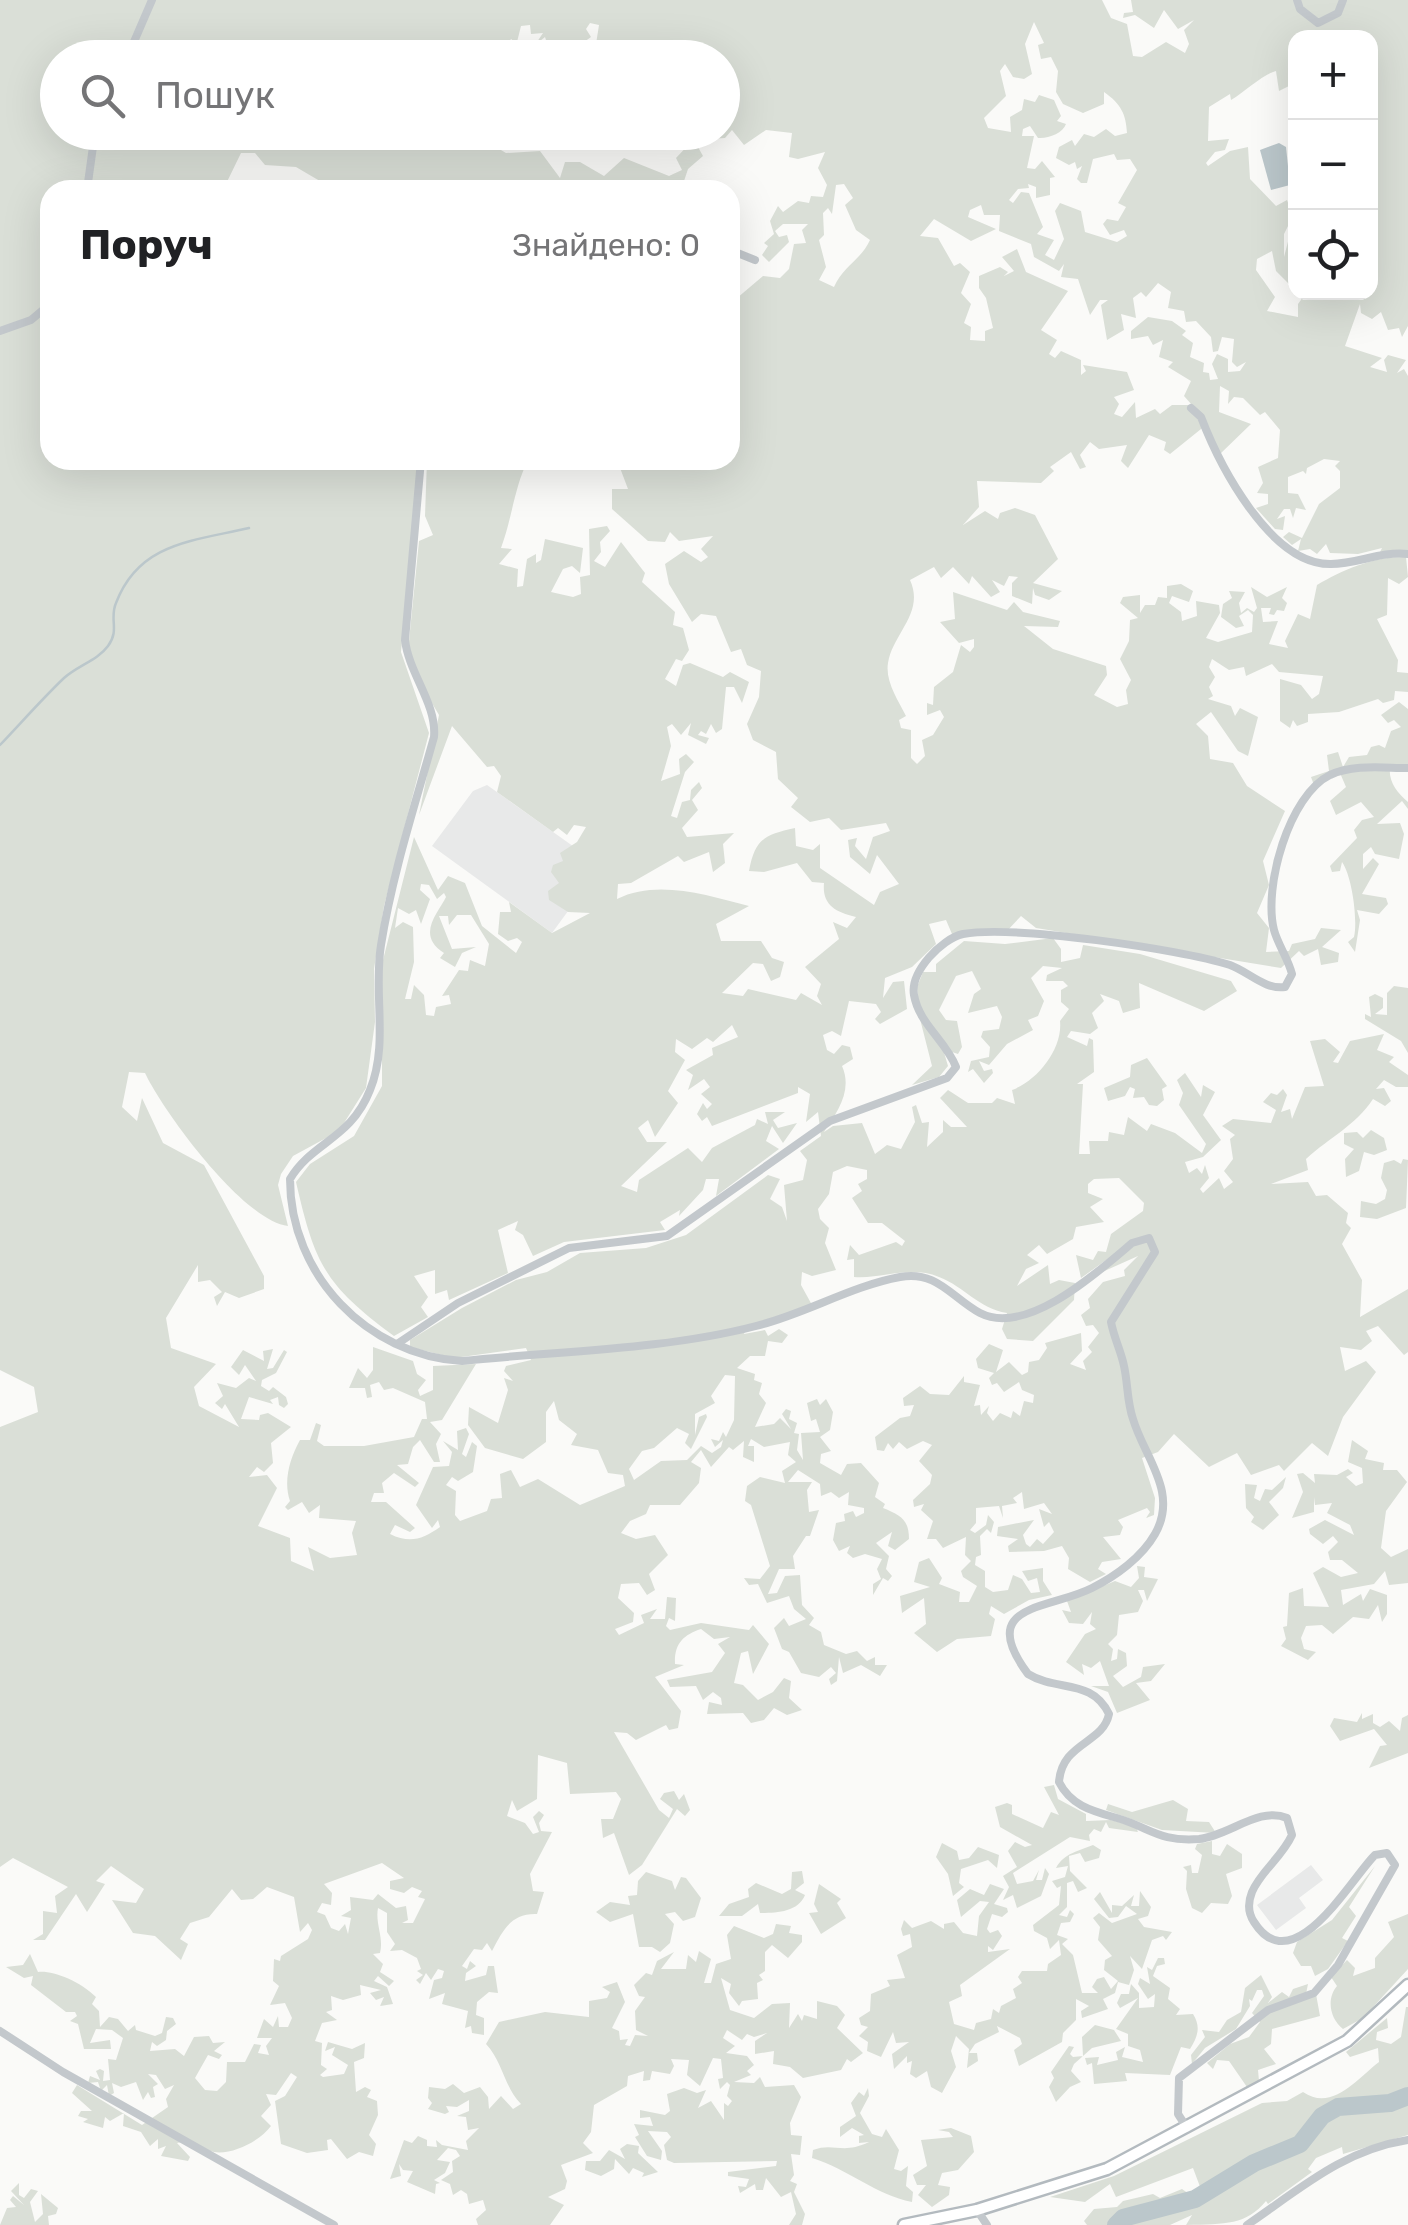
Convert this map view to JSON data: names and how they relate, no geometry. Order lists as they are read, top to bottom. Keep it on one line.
{"page":{"map_buttons":["+","−"],"search":"Пошук","heading":["Поруч","Знайдено: 0"]}}
